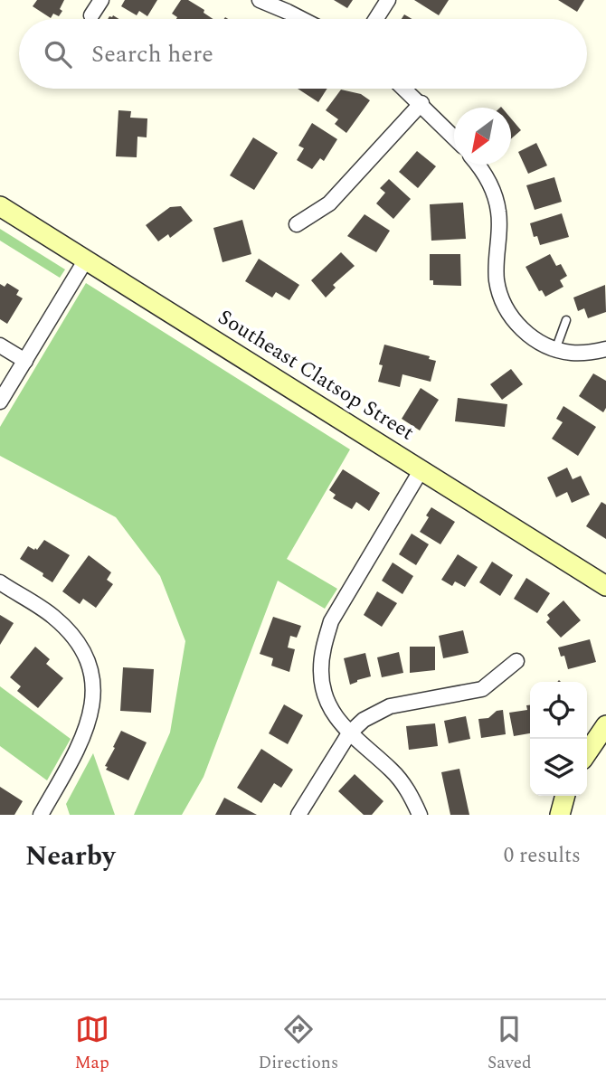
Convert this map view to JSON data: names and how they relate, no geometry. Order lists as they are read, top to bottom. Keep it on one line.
{"streets":{"street":["Southeast Clatsop Street"]},"north":"bottom left","page":{"search":"Search here","heading":["Nearby","0 results"],"nav":["Map","Directions","Saved"]}}
